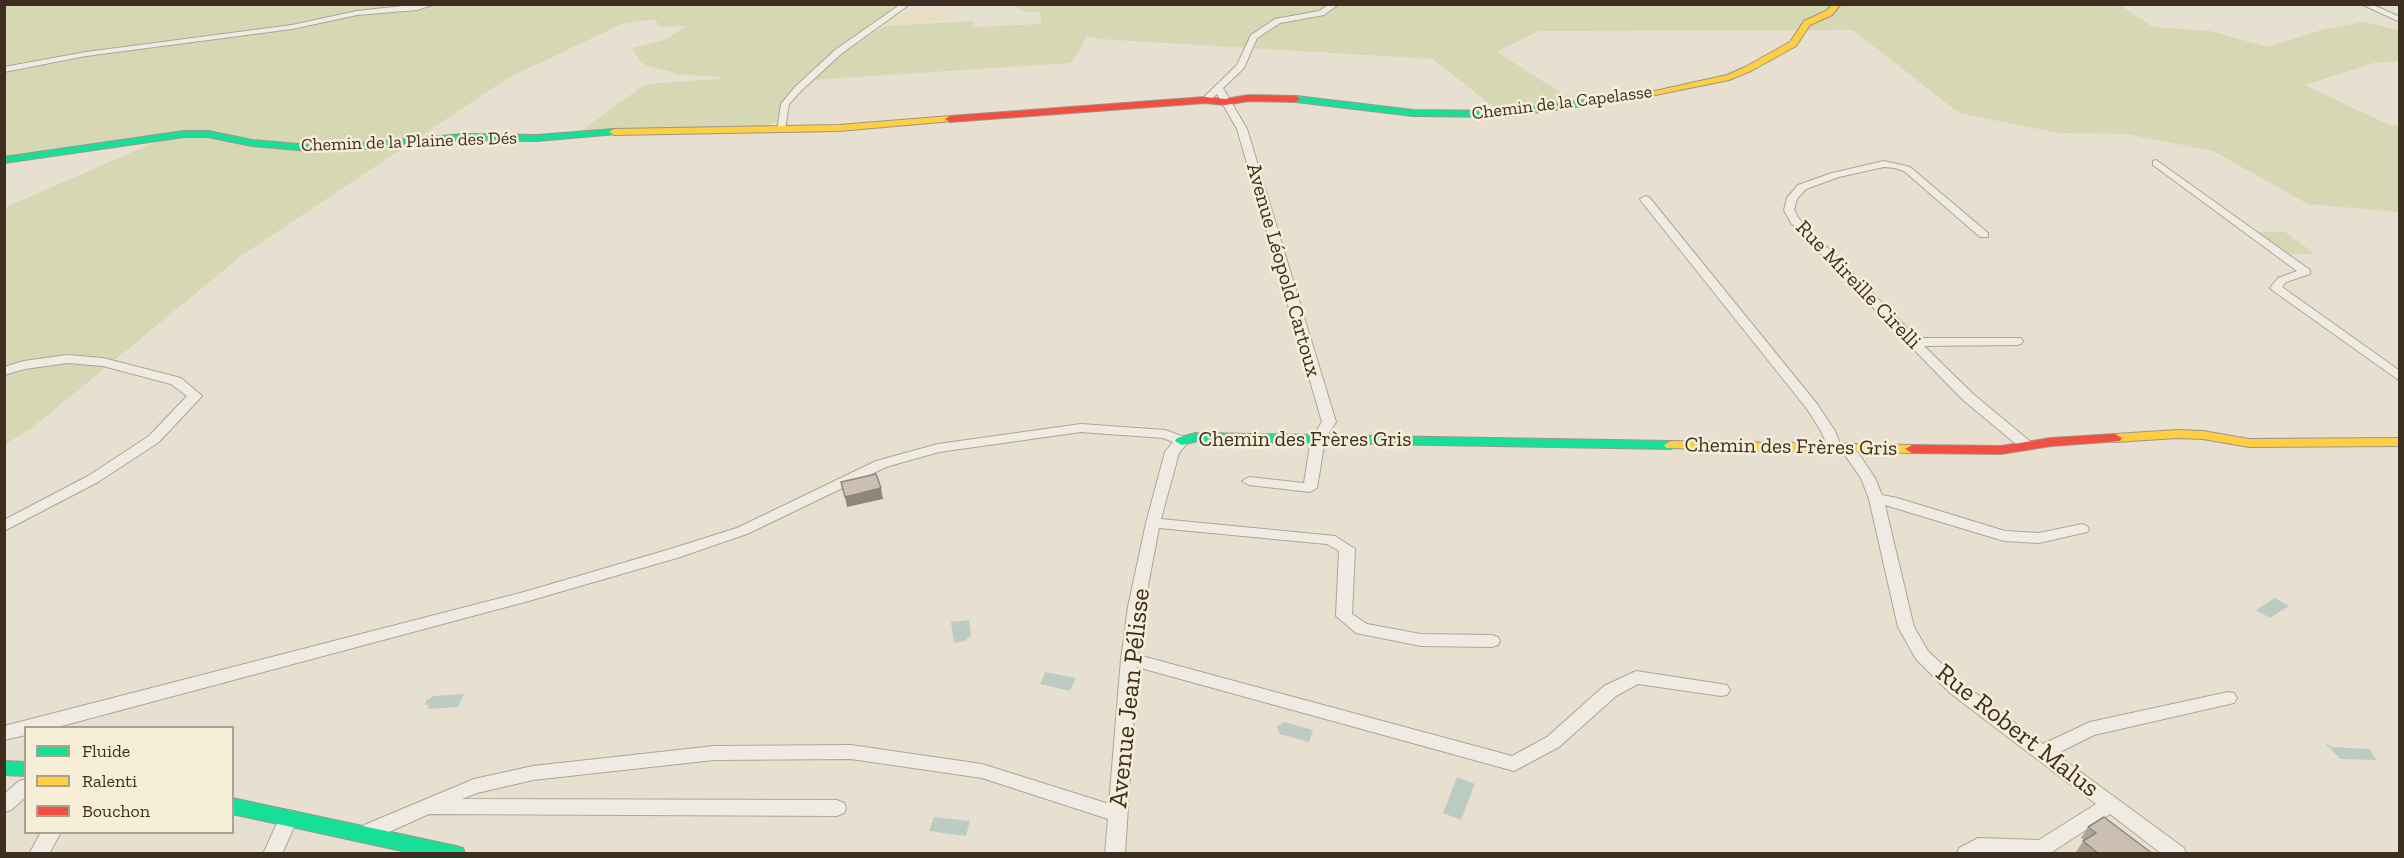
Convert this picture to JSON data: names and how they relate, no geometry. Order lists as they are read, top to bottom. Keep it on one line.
{"streets":{"street":["Chemin de la Capelasse","Chemin de la Plaine des Dés","Avenue Léopold Cartoux","Rue Mireille Cirelli","Chemin des Frères Gris","Avenue Jean Pélisse","Rue Robert Malus"]},"crossings":[["Chemin de la Capelasse","Chemin de la Plaine des Dés"],["Chemin de la Capelasse","Avenue Léopold Cartoux"],["Avenue Léopold Cartoux","Chemin des Frères Gris"],["Rue Mireille Cirelli","Chemin des Frères Gris"],["Chemin des Frères Gris","Avenue Jean Pélisse"],["Chemin des Frères Gris","Rue Robert Malus"]],"legend":["Fluide","Ralenti","Bouchon"]}
